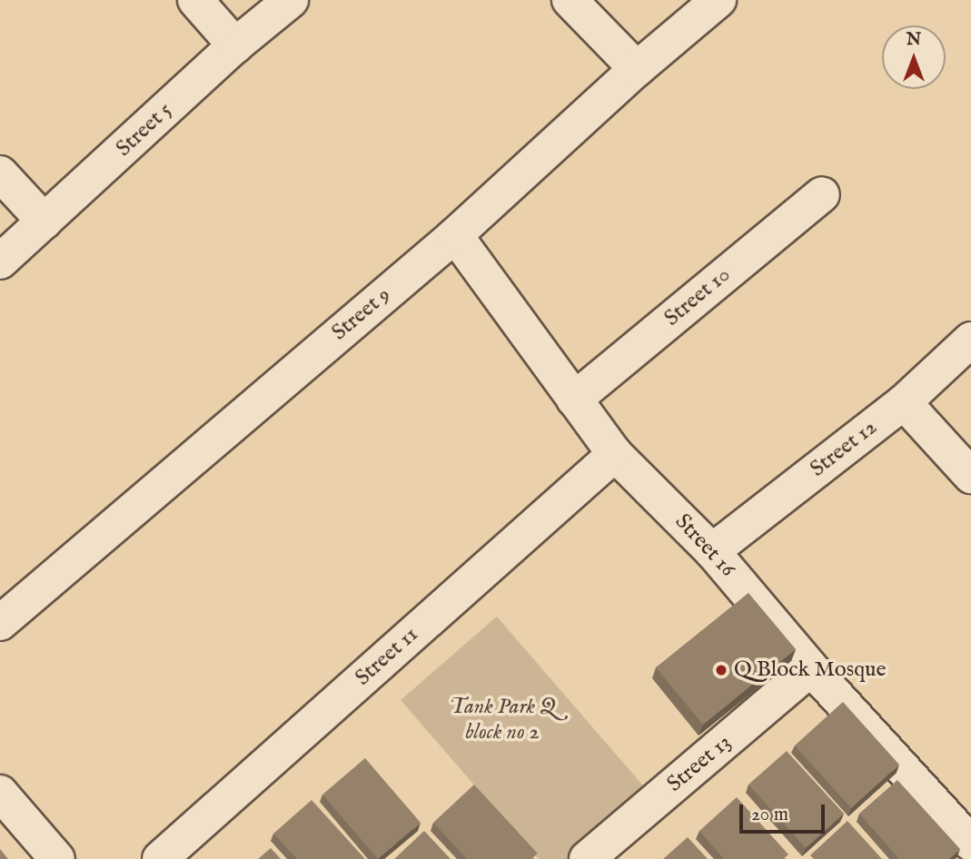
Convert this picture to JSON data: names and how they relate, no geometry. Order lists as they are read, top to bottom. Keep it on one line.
{"streets":{"street":["Street 5","Street 10","Street 9","Street 12","Street 16","Street 11","Street 13"]},"crossings":[["Street 10","Street 16"],["Street 9","Street 16"],["Street 12","Street 16"],["Street 16","Street 11"],["Street 16","Street 13"]],"parks":["Tank Park Q block no 2"],"places":["Q Block Mosque"],"scale_bar":"20 m","north":"top"}
